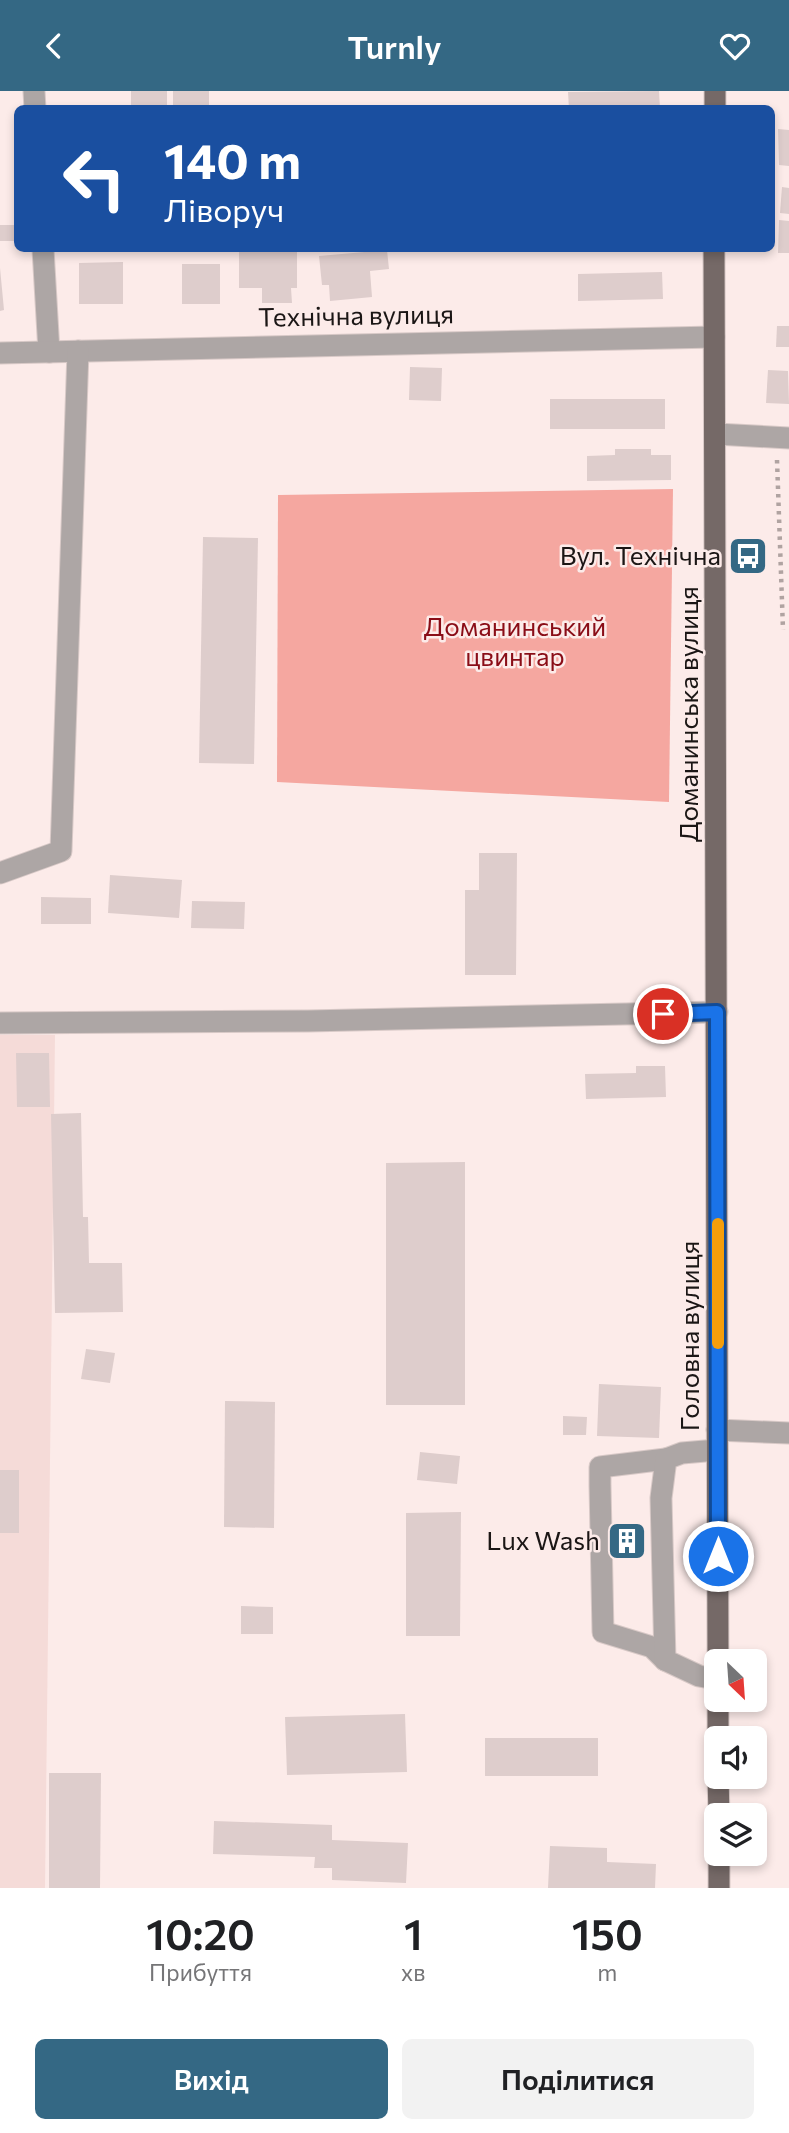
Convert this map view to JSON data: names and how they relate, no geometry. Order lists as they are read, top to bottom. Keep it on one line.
{"streets":{"main road":["Доманинська вулиця","Головна вулиця"],"street":["Технічна вулиця"]},"crossings":[["Технічна вулиця","Доманинська вулиця"],["Доманинська вулиця","Головна вулиця"]],"parks":["Доманинський цвинтар"],"places":{"bus stop":["Вул. Технічна"],"building":["Lux Wash"]},"north":"bottom right","page":{"header":"Turnly","turn":["140 m","Ліворуч"],"eta":["10:20","Прибуття","1","хв","150","m"],"buttons":["Вихід","Поділитися"]}}
